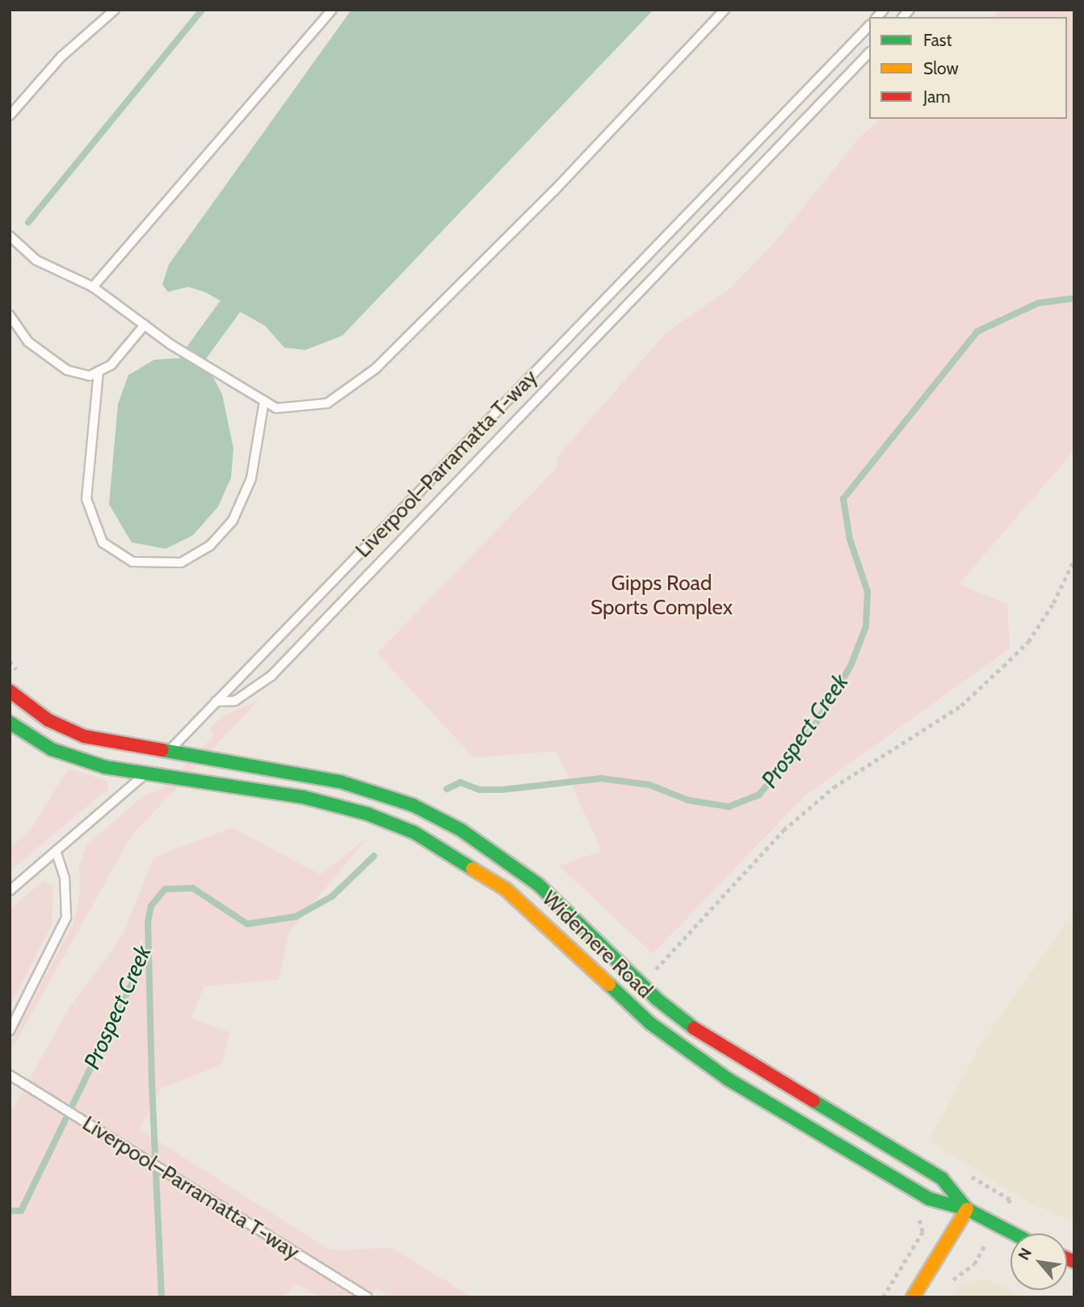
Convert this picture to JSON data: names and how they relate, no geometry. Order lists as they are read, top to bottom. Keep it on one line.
{"streets":{"main road":["Widemere Road"],"lane":["Liverpool–Parramatta T-way"]},"crossings":[["Liverpool–Parramatta T-way","Widemere Road"]],"water":["Prospect Creek"],"parks":["Gipps Road Sports Complex"],"legend":["Fast","Slow","Jam"],"north":"top left"}
